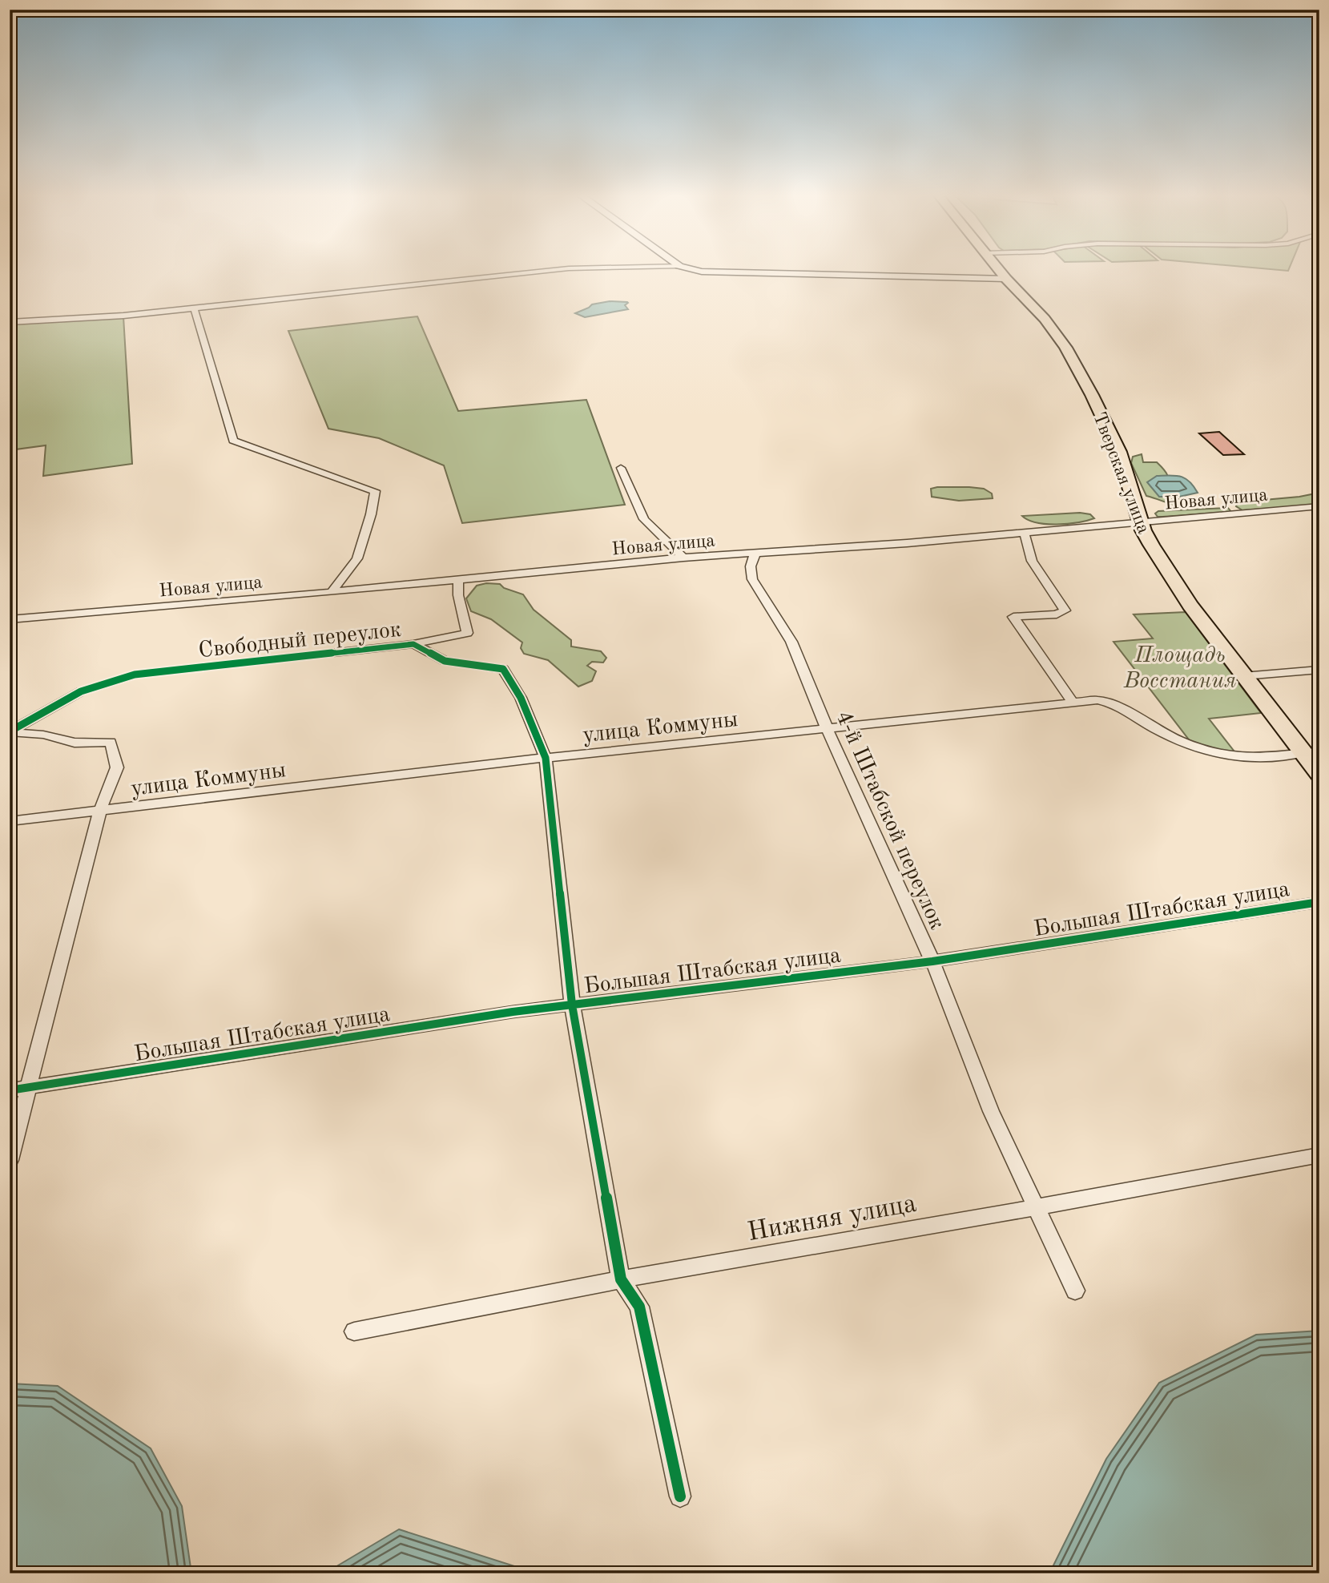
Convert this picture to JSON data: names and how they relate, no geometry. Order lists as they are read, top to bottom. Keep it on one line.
{"streets":{"main road":["Тверская улица"],"street":["Новая улица","Свободный переулок","улица Коммуны","4-й Штабской переулок","Большая Штабская улица","Нижняя улица"]},"crossings":[["Тверская улица","Новая улица"],["Тверская улица","улица Коммуны"],["Новая улица","Свободный переулок"],["Новая улица","4-й Штабской переулок"],["Свободный переулок","улица Коммуны"],["улица Коммуны","4-й Штабской переулок"],["4-й Штабской переулок","Большая Штабская улица"],["4-й Штабской переулок","Нижняя улица"]],"parks":["Площадь Восстания"]}
